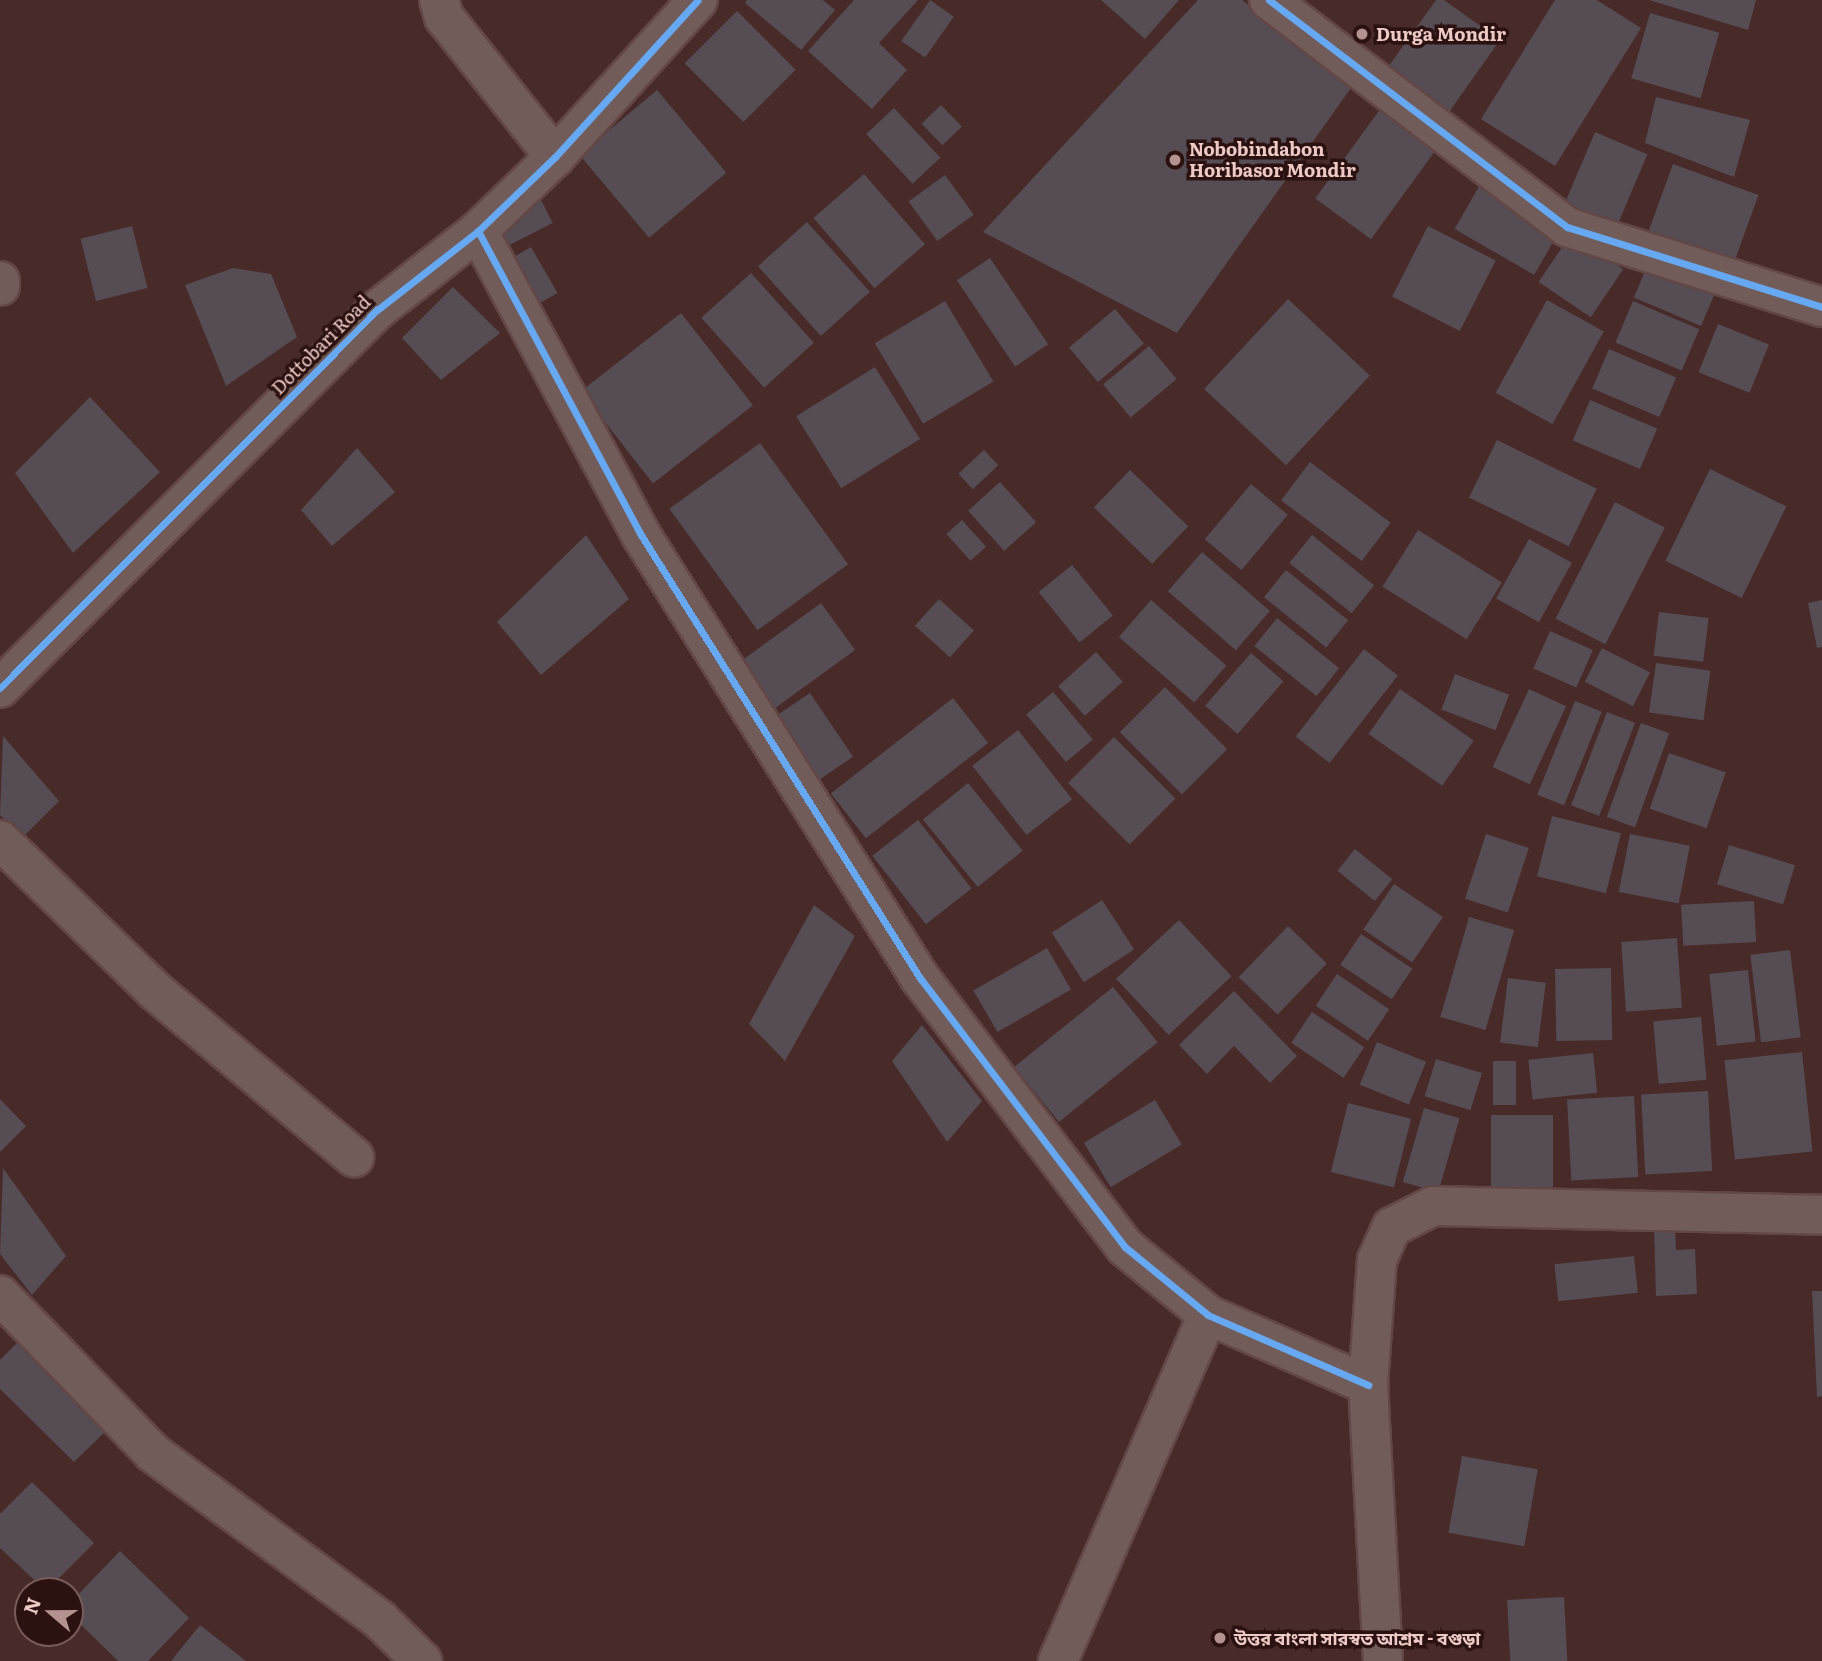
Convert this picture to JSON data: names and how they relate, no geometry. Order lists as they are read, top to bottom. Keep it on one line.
{"streets":{"street":["Dottobari Road"]},"places":["Durga Mondir","Nobobindabon Horibasor Mondir","উত্তর বাংলা সারস্বত আশ্রম - বগুড়া"],"north":"left"}
